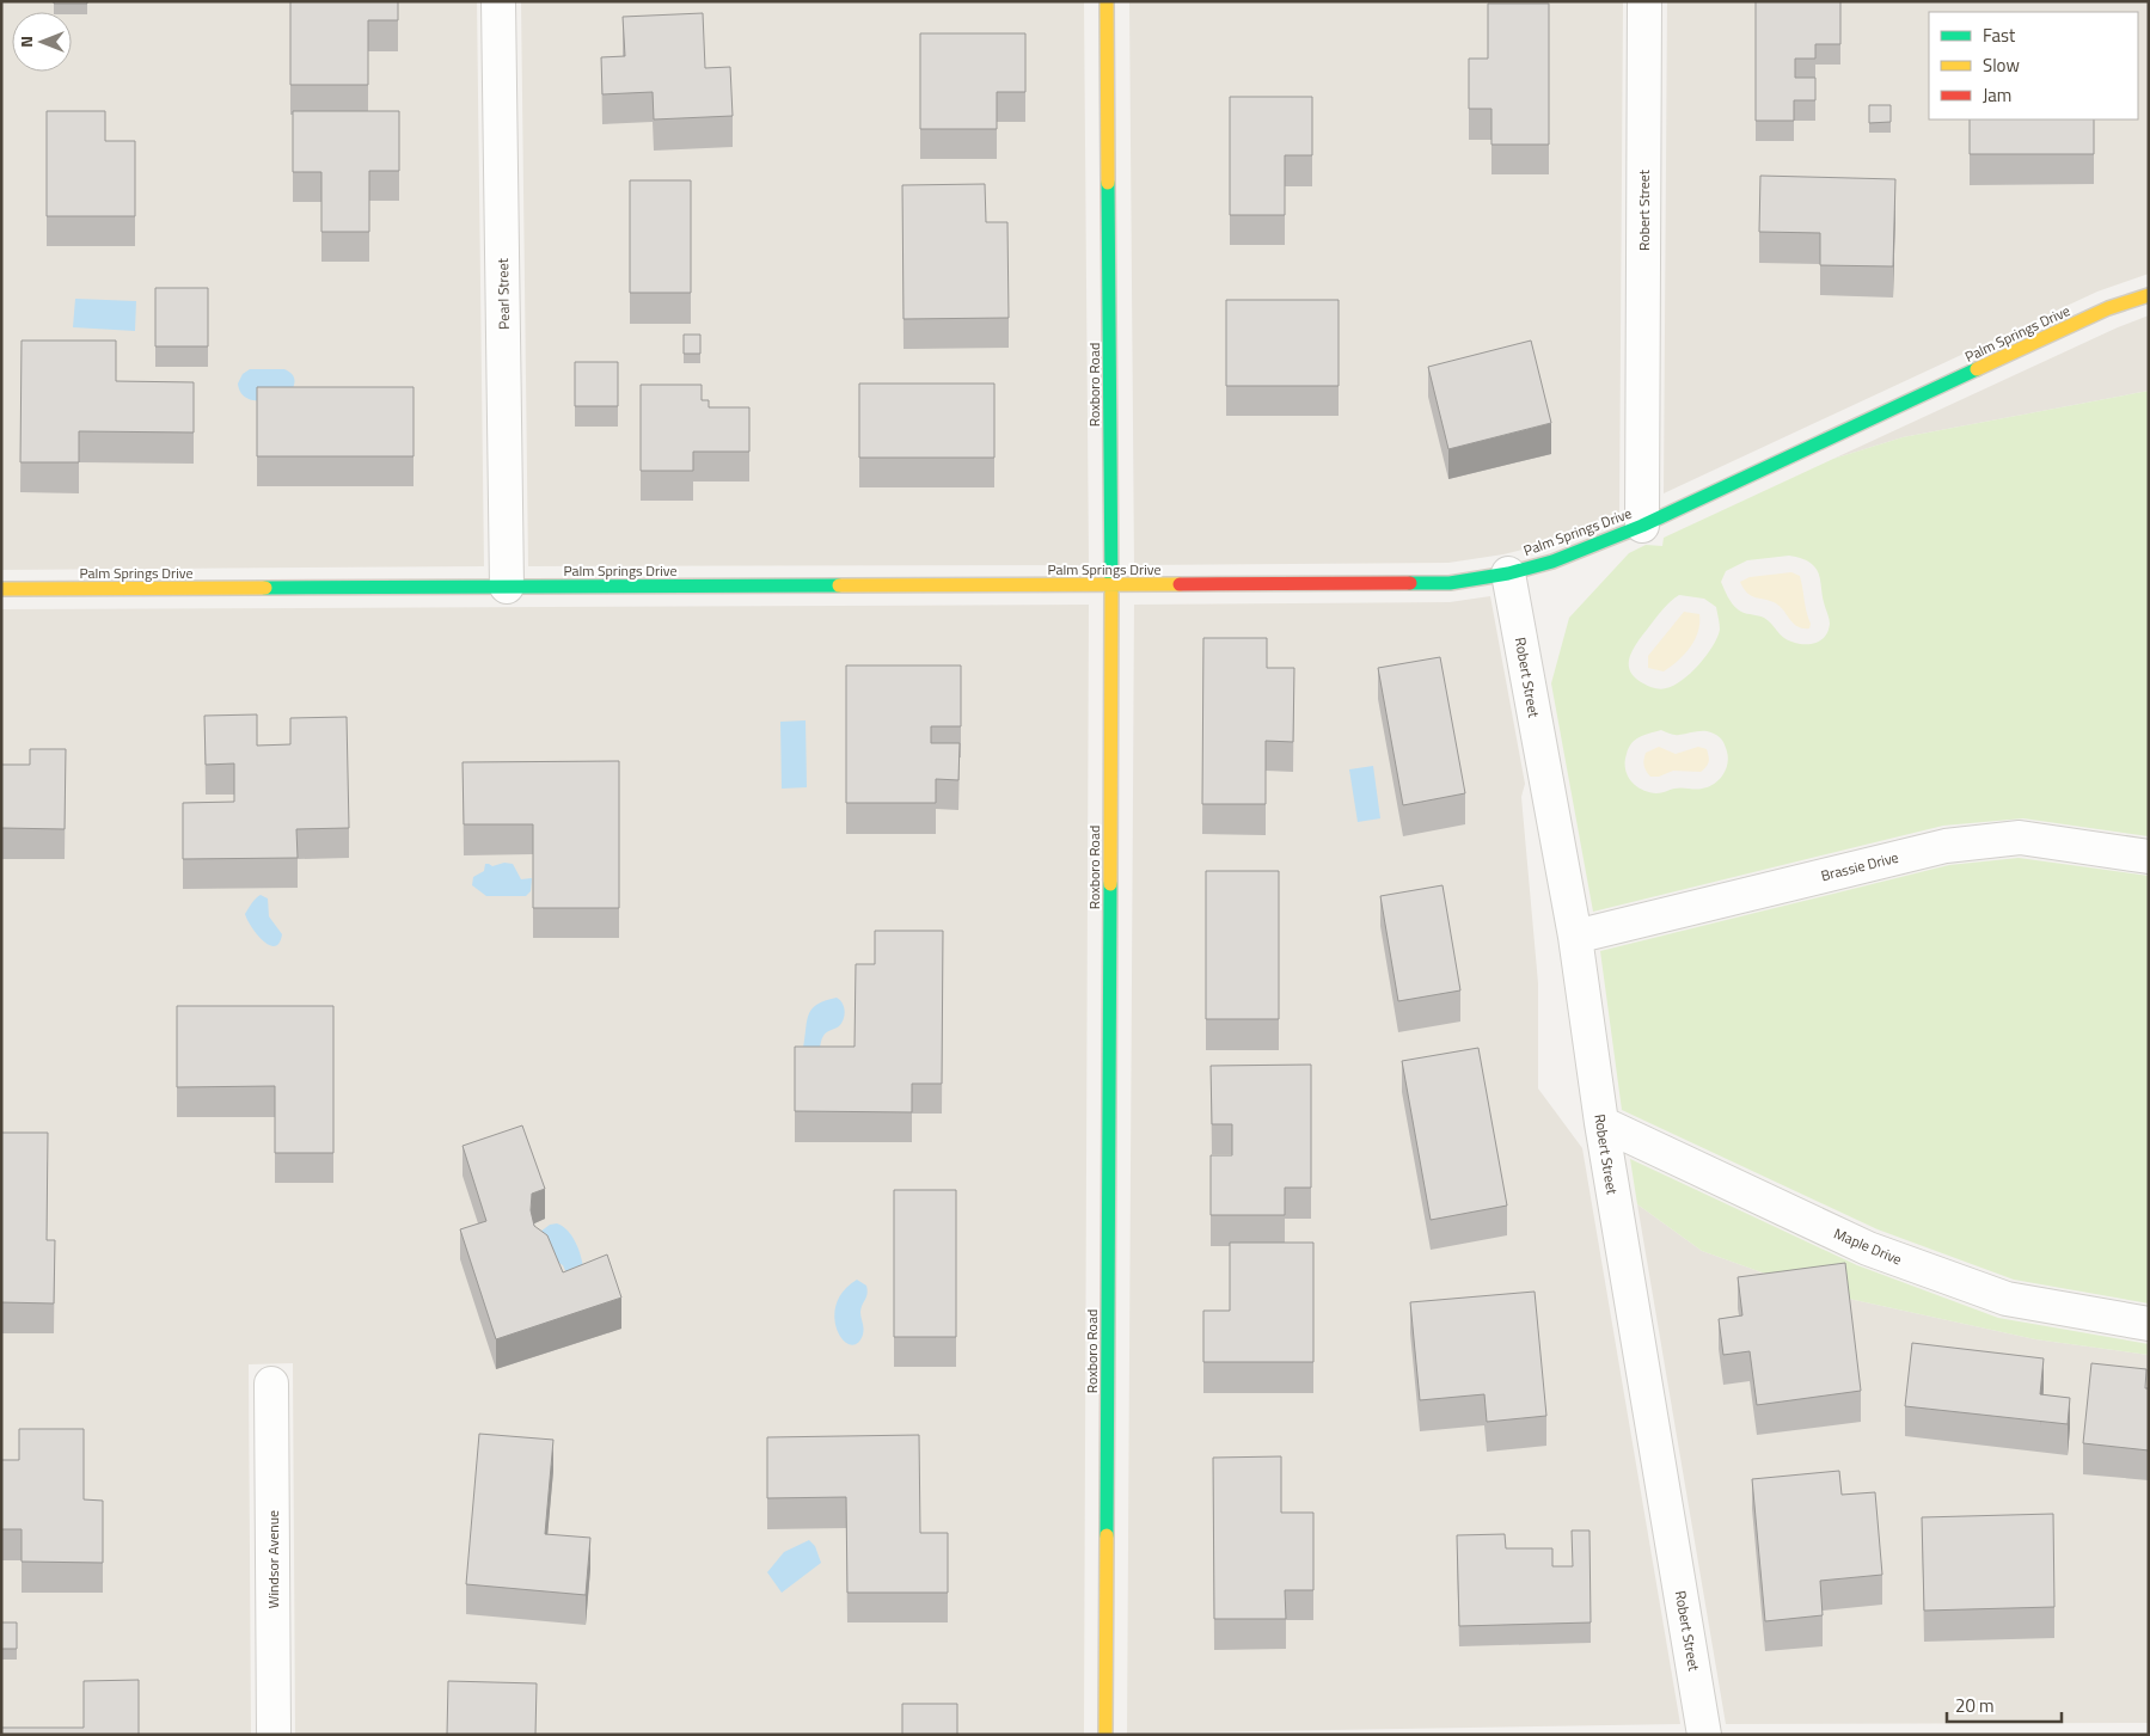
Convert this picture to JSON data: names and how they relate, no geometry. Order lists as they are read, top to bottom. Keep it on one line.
{"streets":{"street":["Robert Street","Pearl Street","Palm Springs Drive","Roxboro Road","Brassie Drive","Maple Drive","Windsor Avenue"]},"crossings":[["Robert Street","Palm Springs Drive"],["Robert Street","Brassie Drive"],["Robert Street","Maple Drive"],["Pearl Street","Palm Springs Drive"],["Palm Springs Drive","Roxboro Road"]],"legend":["Fast","Slow","Jam"],"scale_bar":"20 m","north":"left"}
